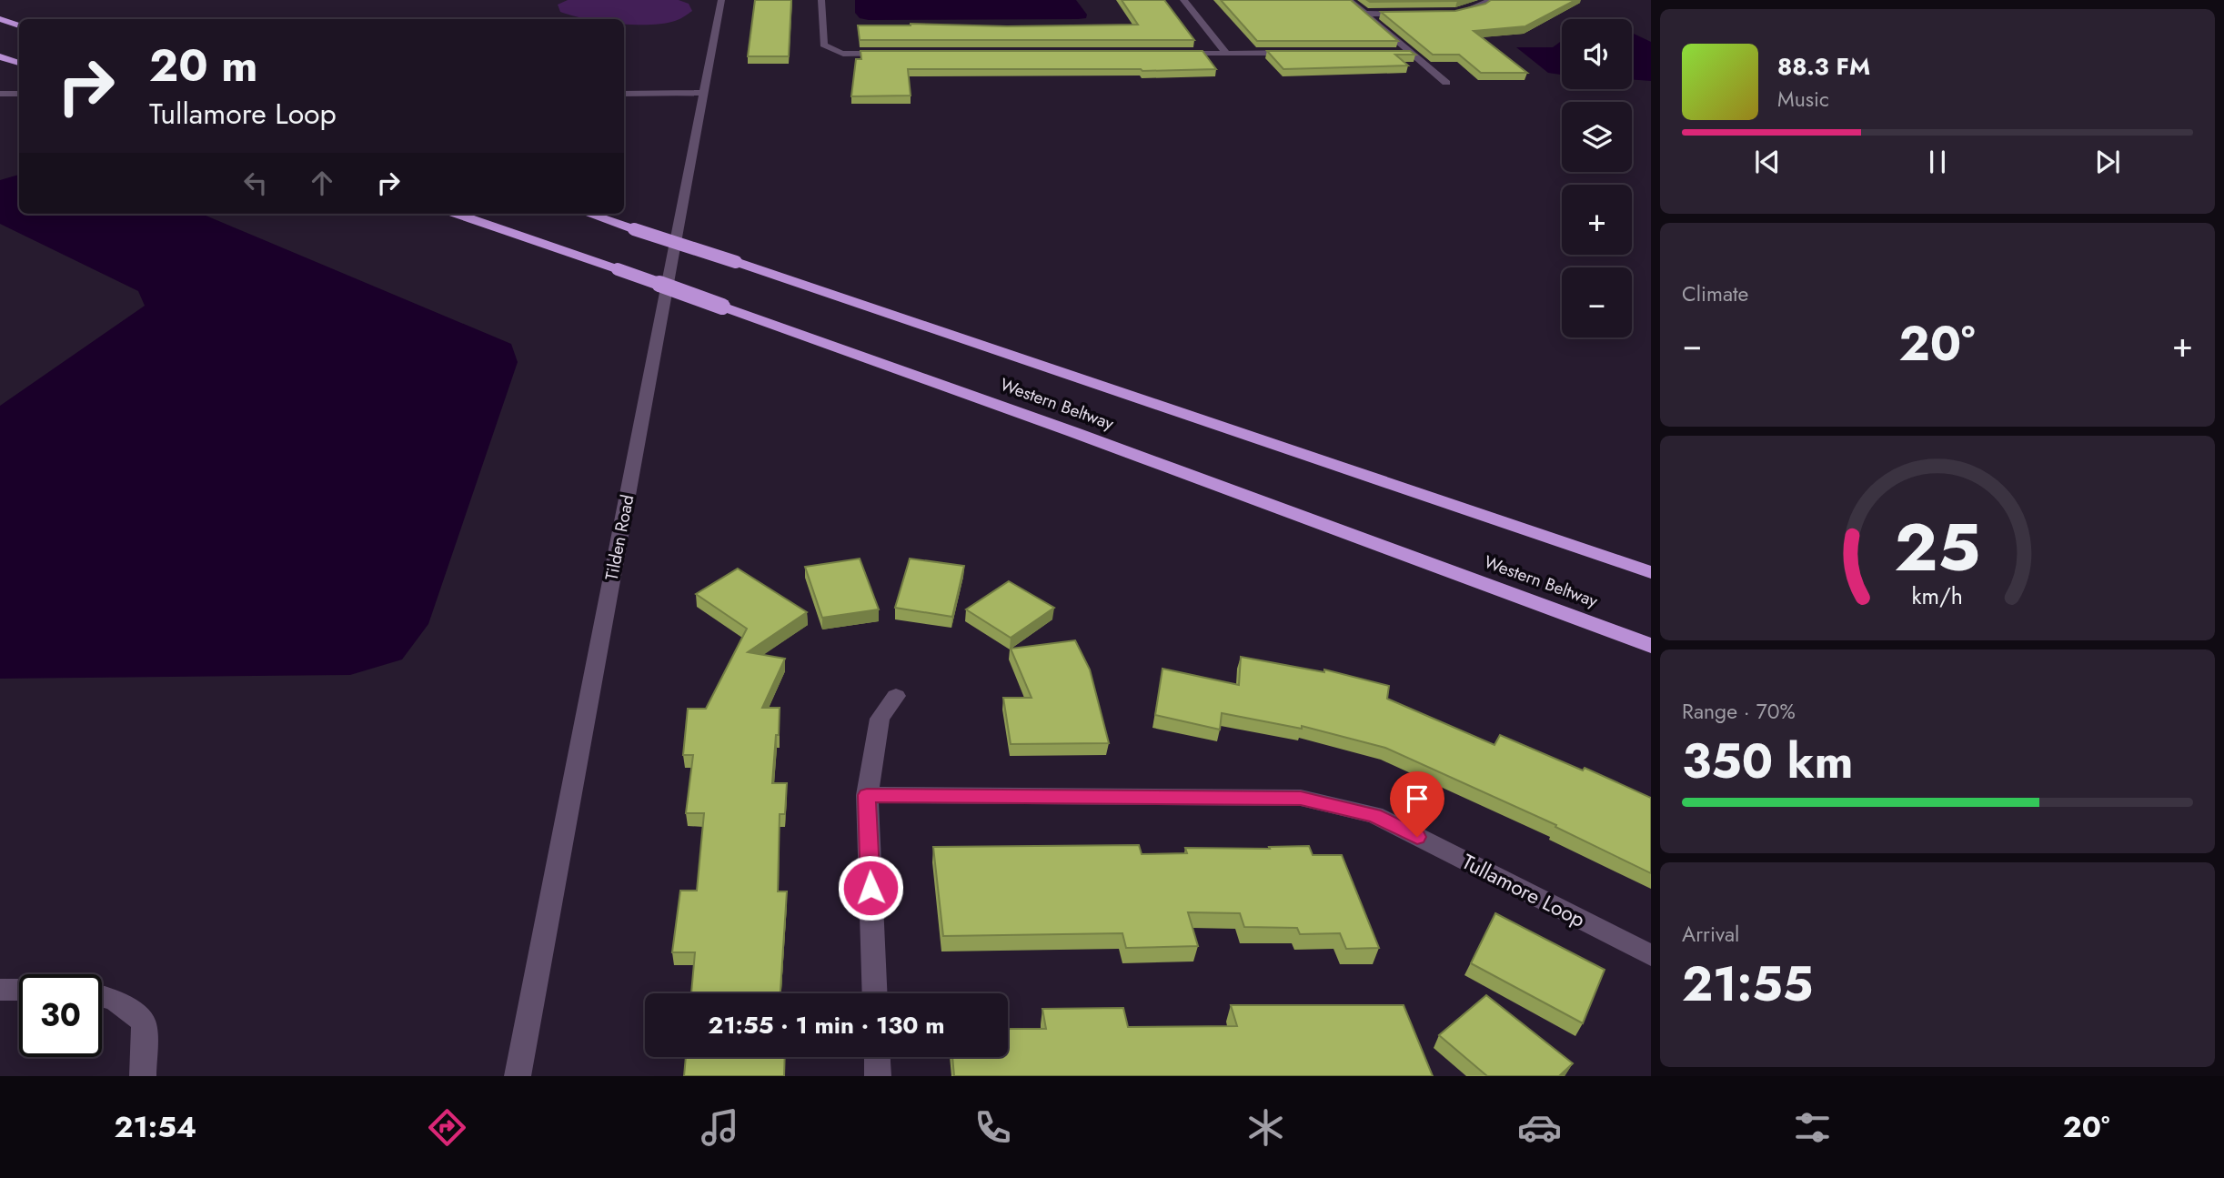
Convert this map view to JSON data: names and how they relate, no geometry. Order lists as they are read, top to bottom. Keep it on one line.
{"streets":{"highway":["Western Beltway"],"street":["Tilden Road","Tullamore Loop"]},"page":{"map_buttons":["+","−"],"turn":["20 m","Tullamore Loop"],"song":["88.3 FM","Music"],"tile":["Climate",["Range · 70%","350 km"],["Arrival","21:55"]],"heat":["−","20°","+"],"limit":"30","trip":"21:55 · 1 min · 130 m","tabs":["21:54","20°"],"gauge":["25","km/h"]}}
